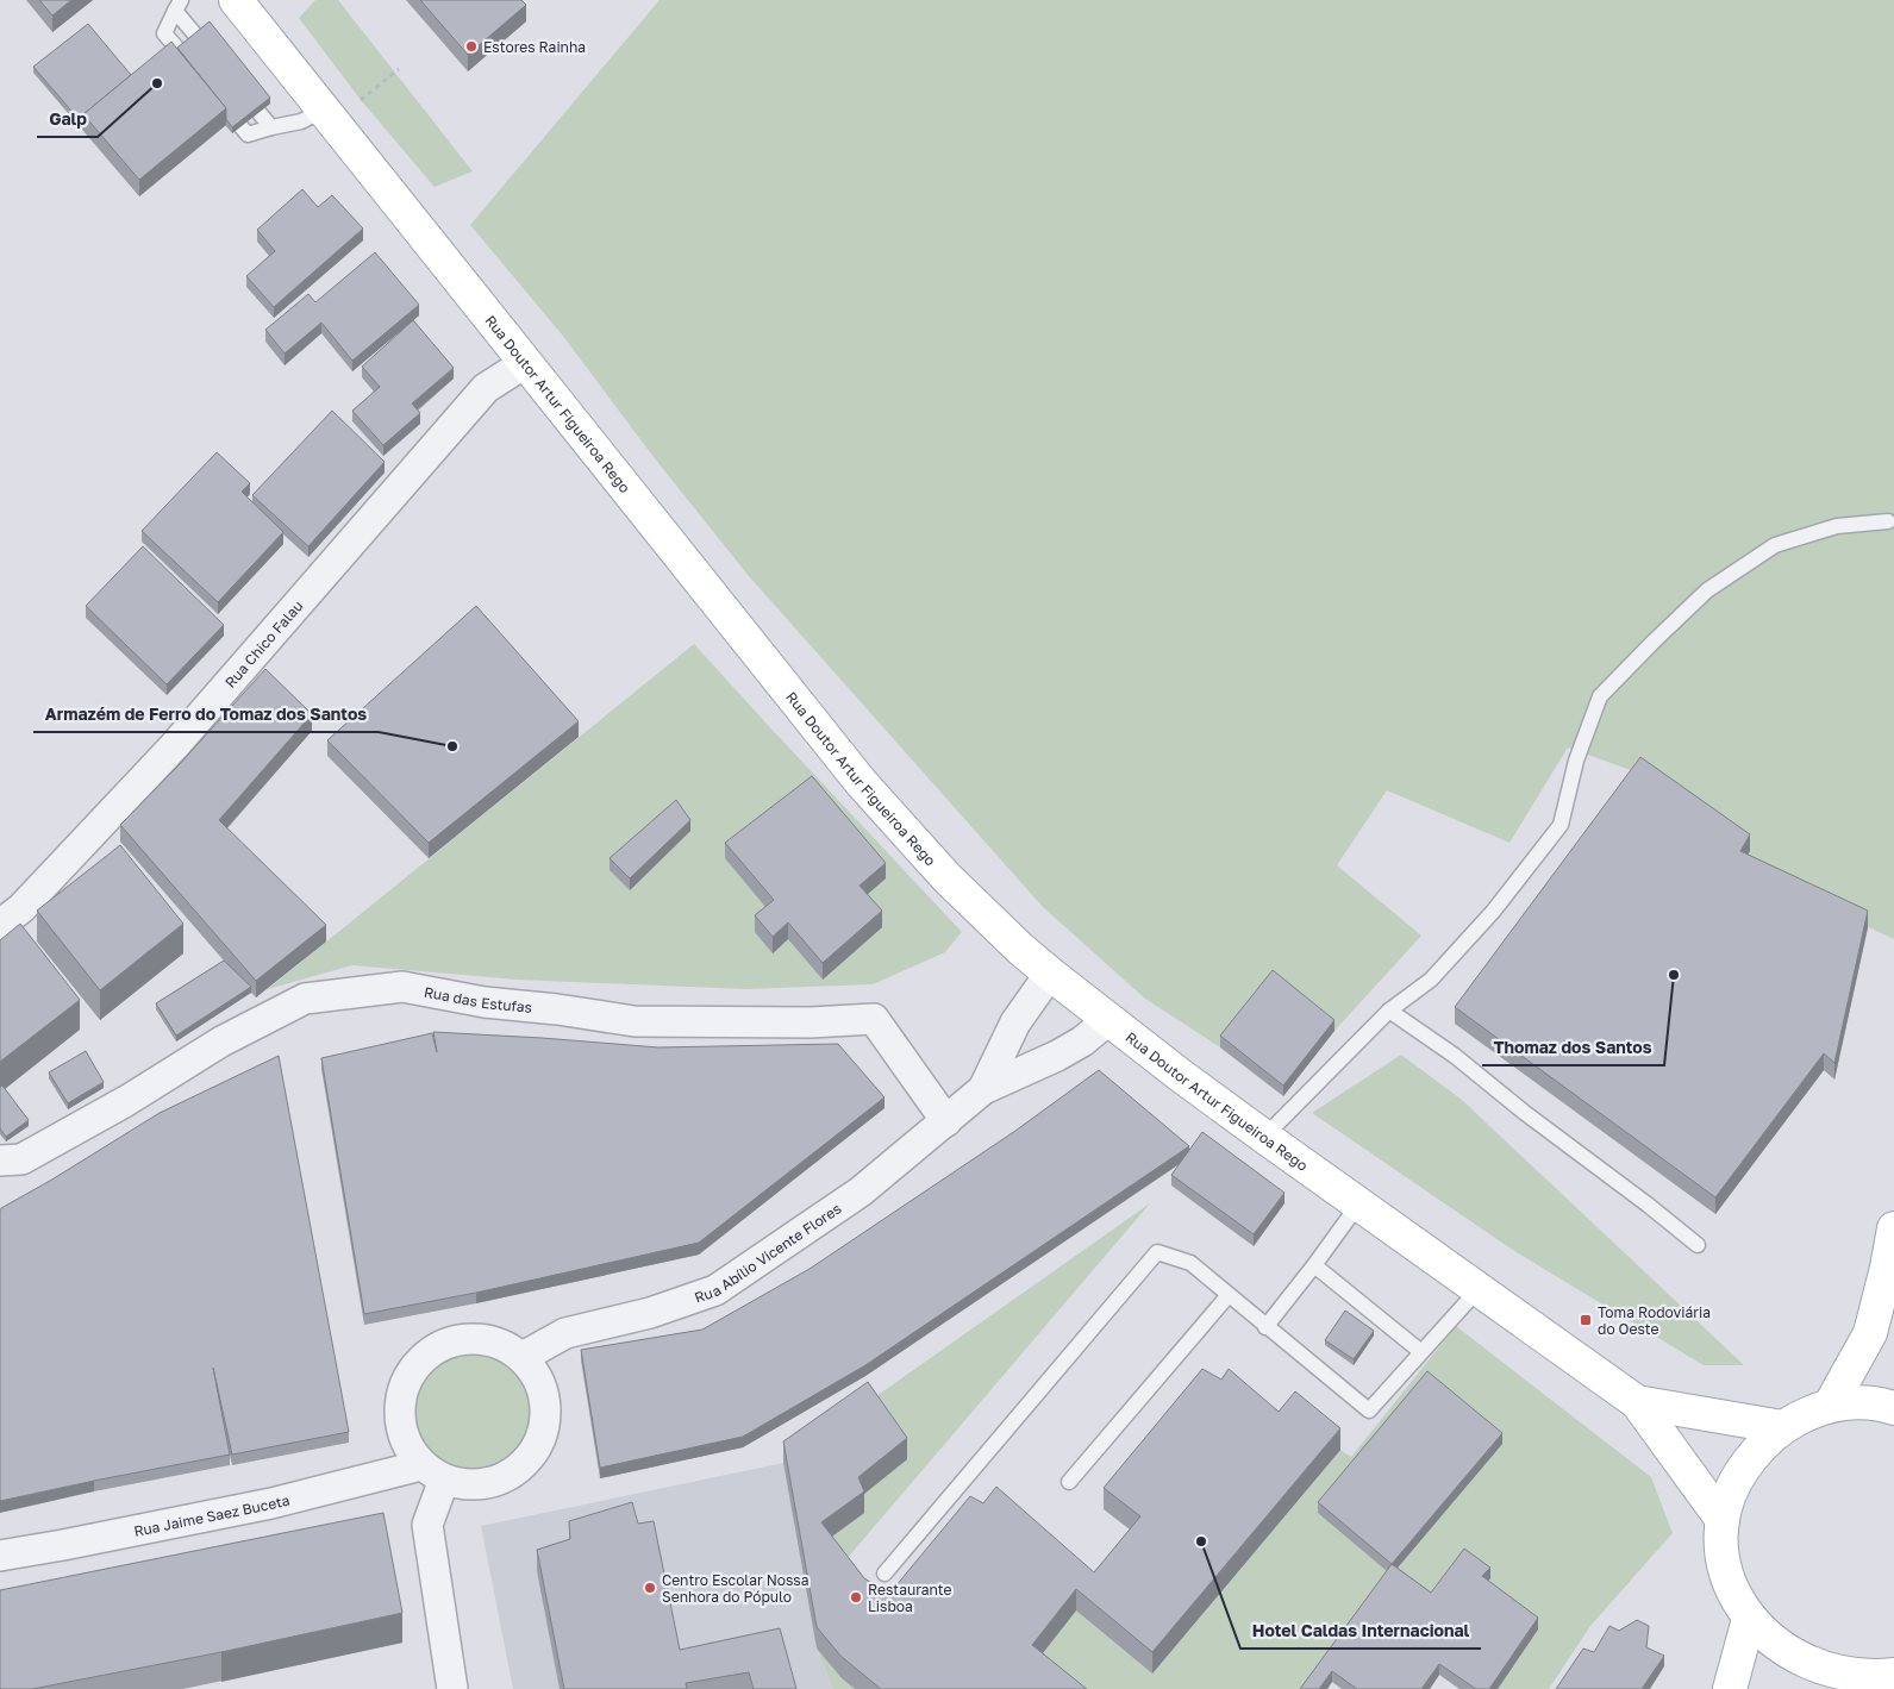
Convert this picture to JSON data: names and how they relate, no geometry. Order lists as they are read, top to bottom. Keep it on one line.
{"streets":{"main road":["Rua Doutor Artur Figueiroa Rego"],"street":["Rua Chico Falau","Rua das Estufas","Rua Abílio Vicente Flores","Rua Jaime Saez Buceta"]},"crossings":[["Rua Doutor Artur Figueiroa Rego","Rua Chico Falau"],["Rua Doutor Artur Figueiroa Rego","Rua Abílio Vicente Flores"],["Rua das Estufas","Rua Abílio Vicente Flores"],["Rua Abílio Vicente Flores","Rua Jaime Saez Buceta"]],"places":{"other":["Estores Rainha","Galp","Armazém de Ferro do Tomaz dos Santos","Thomaz dos Santos","Hotel Caldas Internacional","Centro Escolar Nossa Senhora do Pópulo","Restaurante Lisboa"],"transit":["Toma Rodoviária do Oeste"]}}
